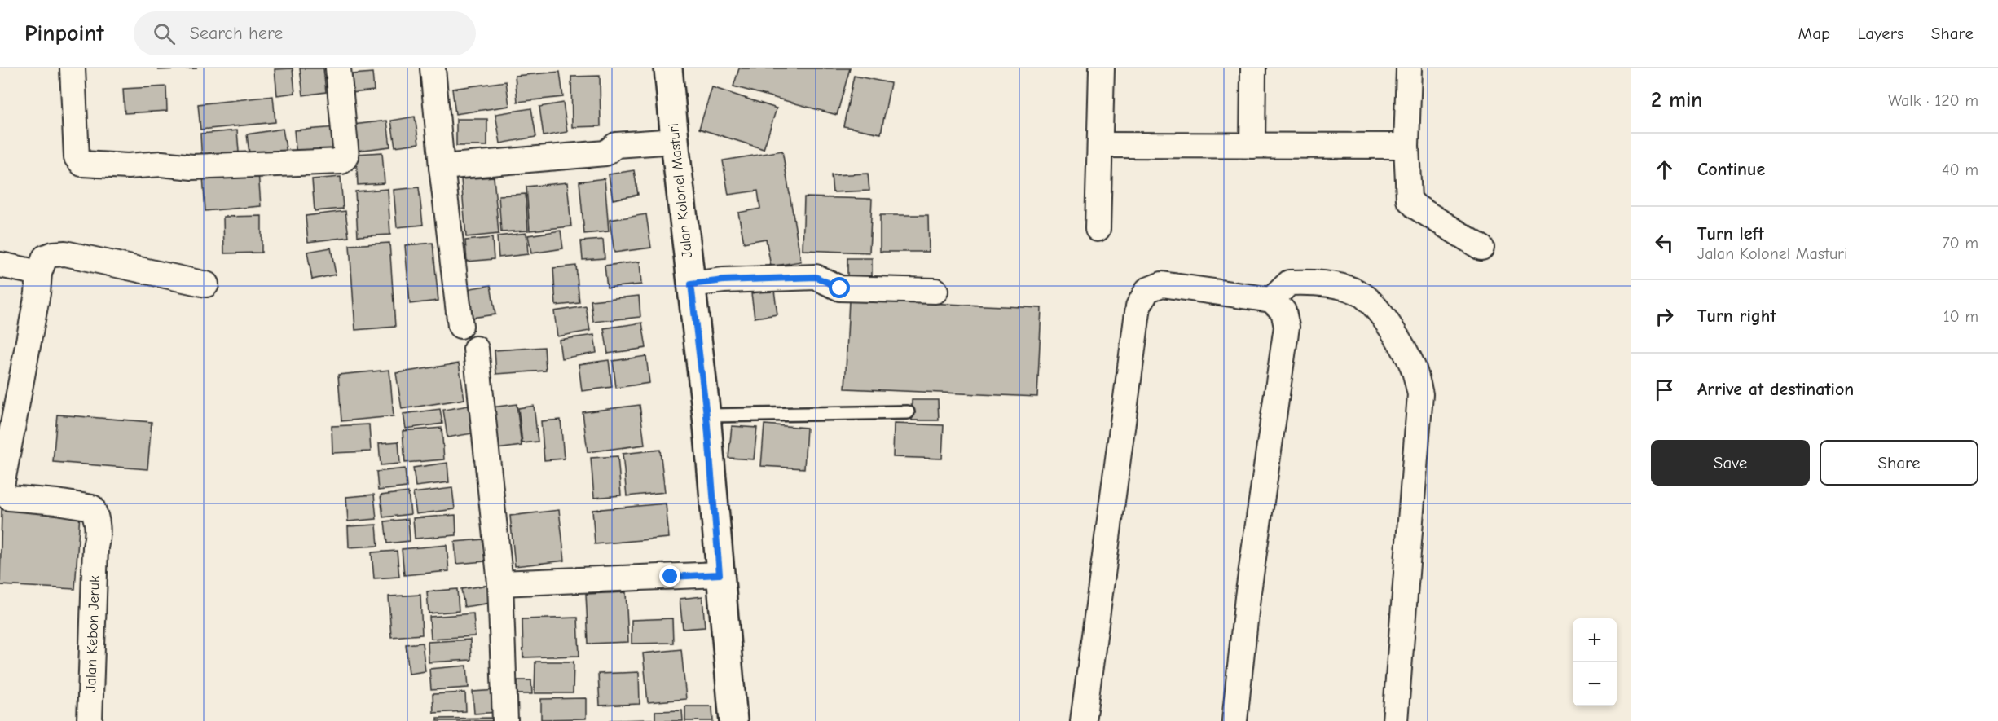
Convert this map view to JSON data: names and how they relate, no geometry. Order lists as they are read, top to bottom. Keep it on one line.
{"streets":{"main road":["Jalan Kolonel Masturi"],"street":["Jalan Kebon Jeruk"]},"page":{"header":"Pinpoint","search":"Search here","nav":["Map","Layers","Share"],"heading":["2 min","Walk · 120 m"],"list":[["Continue","40 m"],["Turn left","Jalan Kolonel Masturi","70 m"],["Turn right","10 m"],"Arrive at destination"],"buttons":["Save","Share"],"map_buttons":["+","−"]}}
